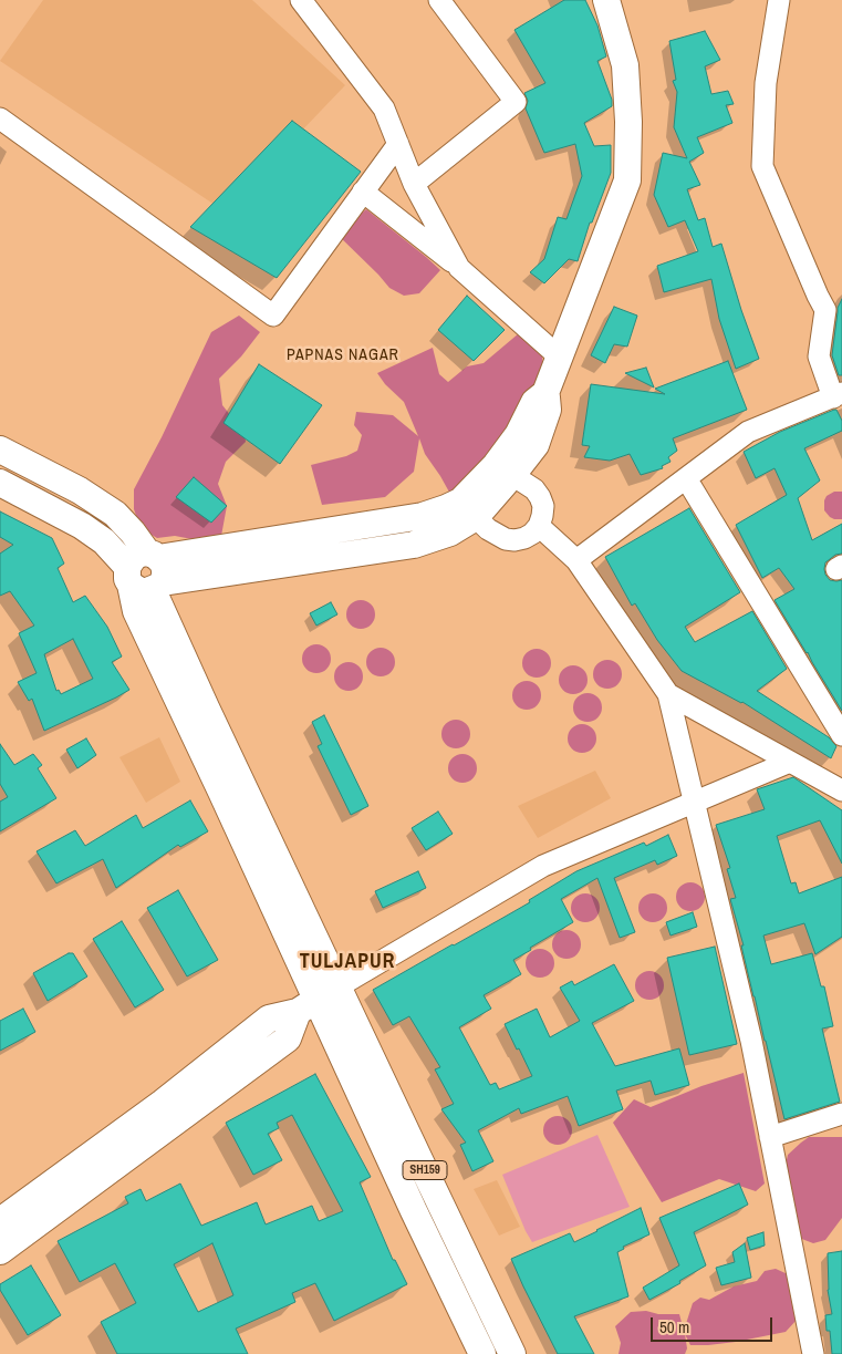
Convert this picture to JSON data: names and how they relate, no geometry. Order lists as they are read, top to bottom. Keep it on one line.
{"streets":{"main road":["SH159"]},"districts":["PAPNAS NAGAR","TULJAPUR"],"scale_bar":"50 m"}
